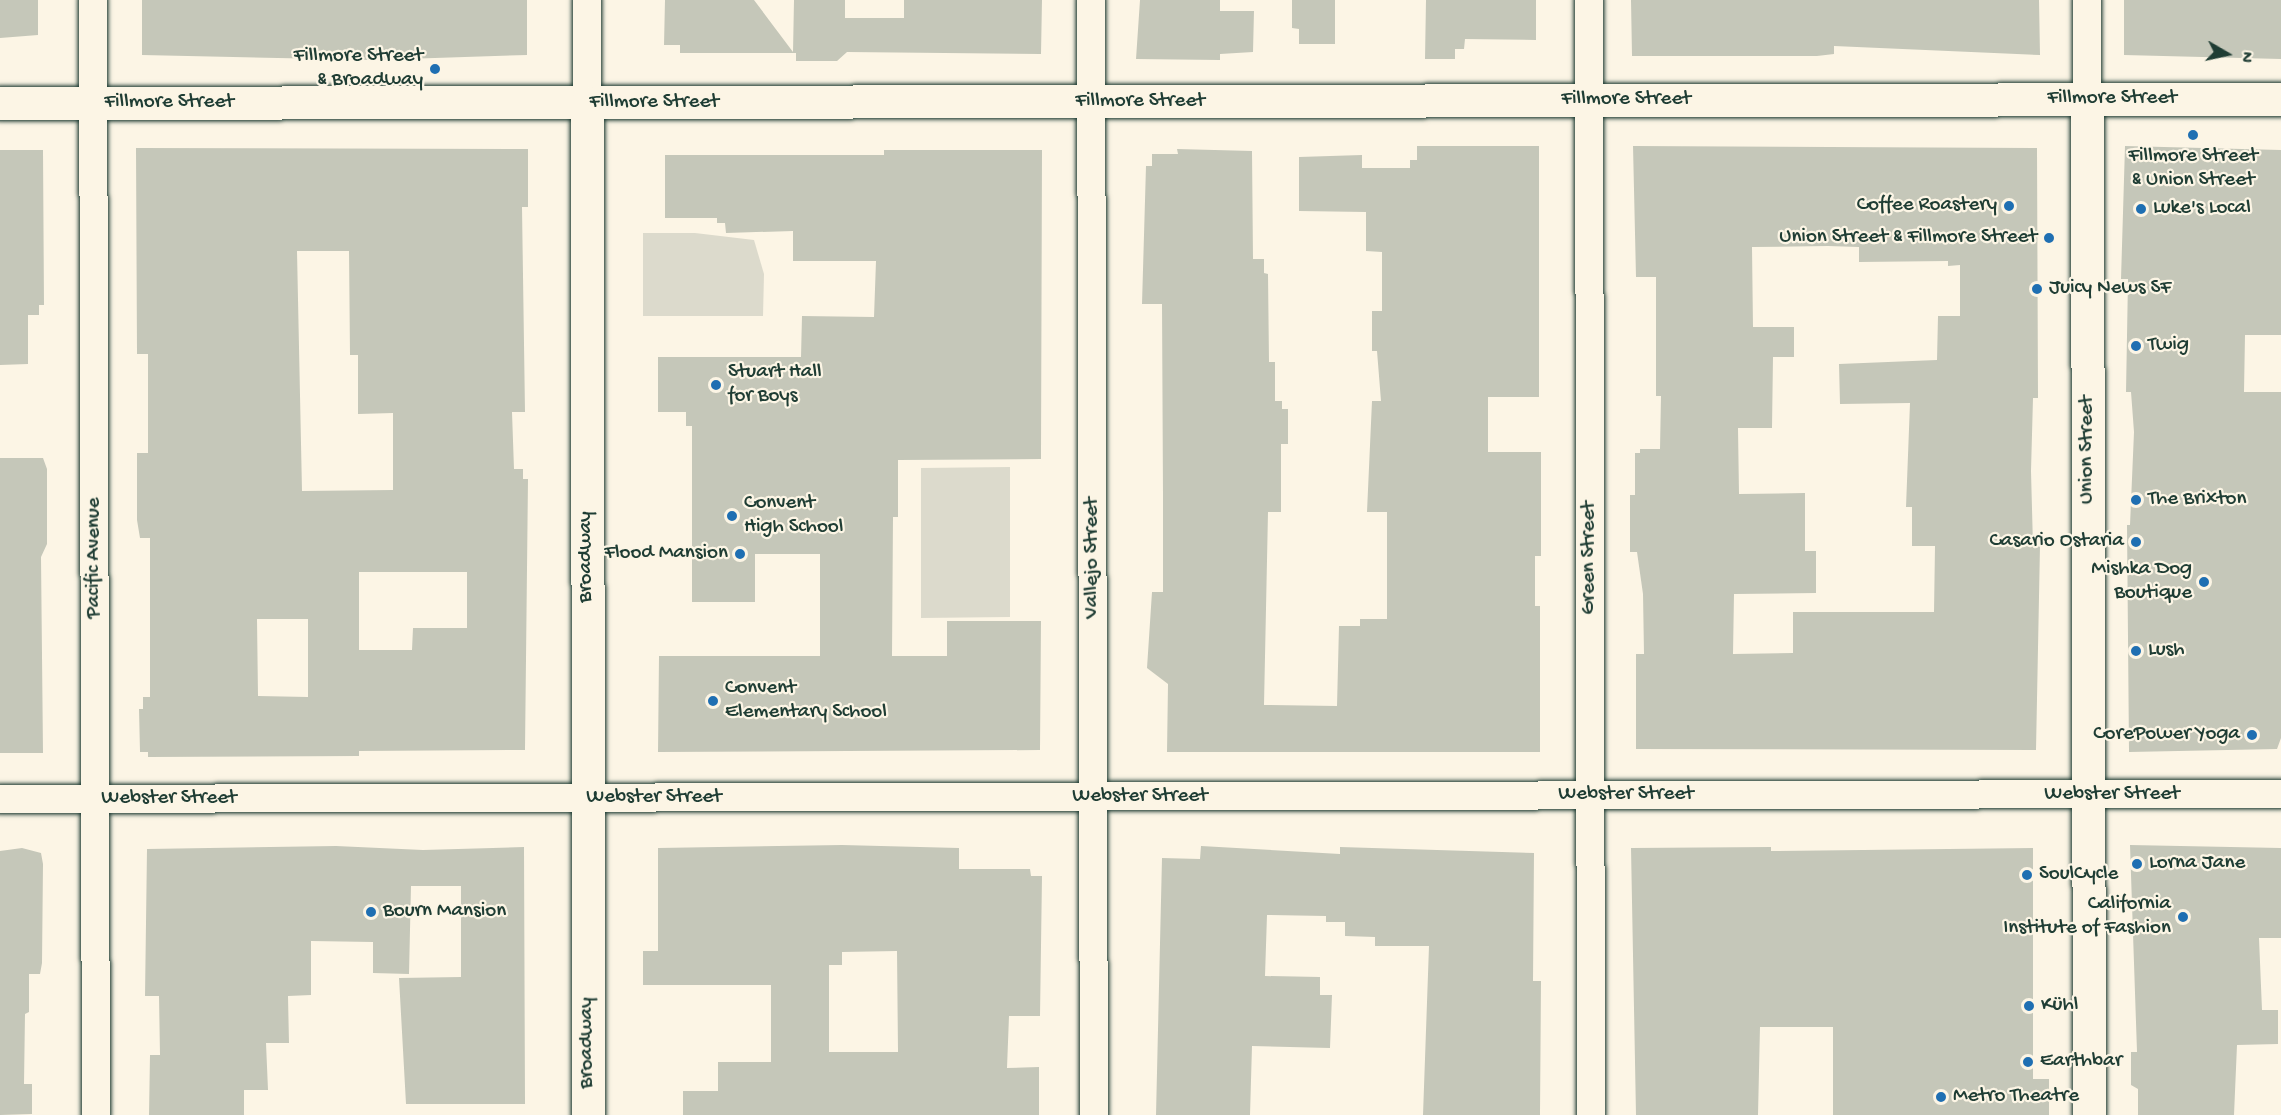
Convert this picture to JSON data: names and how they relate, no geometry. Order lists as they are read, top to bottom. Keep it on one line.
{"streets":{"street":["Fillmore Street","Union Street","Broadway","Pacific Avenue","Vallejo Street","Green Street","Webster Street"]},"crossings":[["Fillmore Street","Union Street"],["Fillmore Street","Broadway"],["Fillmore Street","Pacific Avenue"],["Fillmore Street","Vallejo Street"],["Fillmore Street","Green Street"],["Union Street","Webster Street"],["Broadway","Webster Street"],["Pacific Avenue","Webster Street"],["Vallejo Street","Webster Street"],["Green Street","Webster Street"]],"places":["Fillmore Street & Broadway","Fillmore Street & Union Street","Coffee Roastery","Luke's Local","Union Street & Fillmore Street","Juicy News SF","Twig","Stuart Hall for Boys","The Brixton","Convent High School","Casario Ostaria","Flood Mansion","Mishka Dog Boutique","Lush","Convent Elementary School","CorePower Yoga","Lorna Jane","SoulCycle","Bourn Mansion","California Institute of Fashion","Kühl","Earthbar","Metro Theatre"],"north":"right"}
